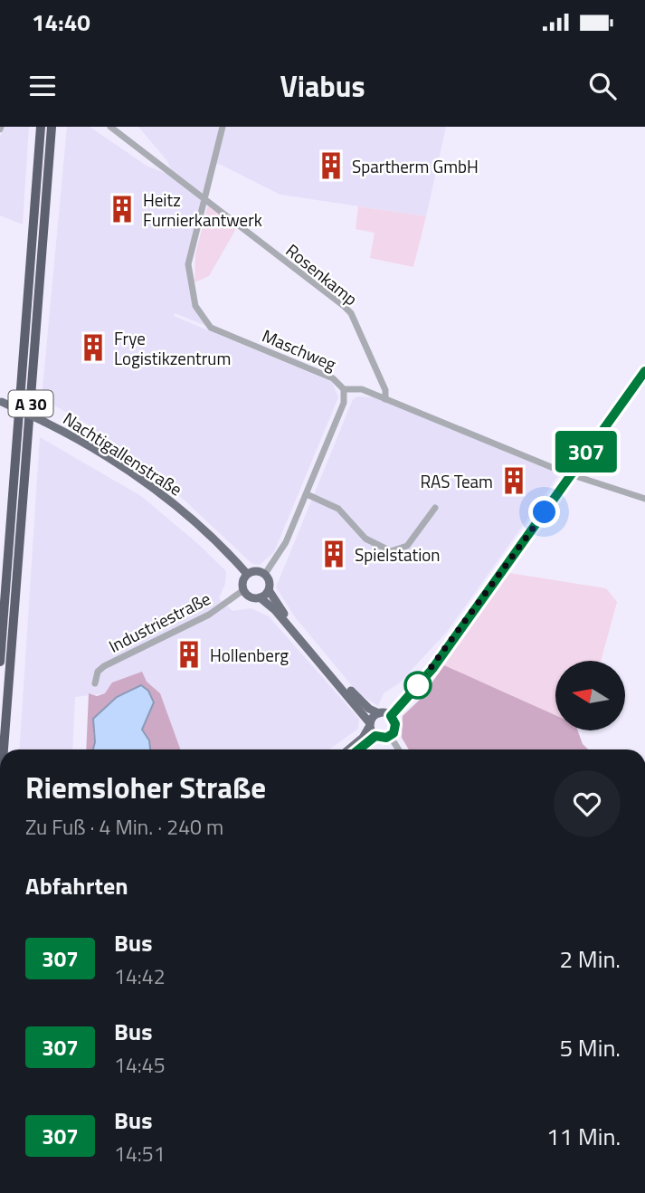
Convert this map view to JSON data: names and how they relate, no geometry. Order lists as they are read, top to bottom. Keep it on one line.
{"streets":{"highway":["A 30"],"main road":["Nachtigallenstraße"],"street":["Rosenkamp","Maschweg","Industriestraße"]},"crossings":[["Rosenkamp","Maschweg"],["Nachtigallenstraße","Industriestraße"]],"places":{"building":["Spartherm GmbH","Heitz Furnierkantwerk","Frye Logistikzentrum","RAS Team","Spielstation","Hollenberg"]},"lines":["bus line 307"],"north":"left","page":{"status":"14:40","header":"Viabus","on_map":"307","heading":[["Riemsloher Straße","Zu Fuß · 4 Min. · 240 m"],"Abfahrten"],"list":[{"mark":"307","name":"Bus","note":"14:42","value":"2 Min."},{"mark":"307","name":"Bus","note":"14:45","value":"5 Min."},{"mark":"307","name":"Bus","note":"14:51","value":"11 Min."}]}}
